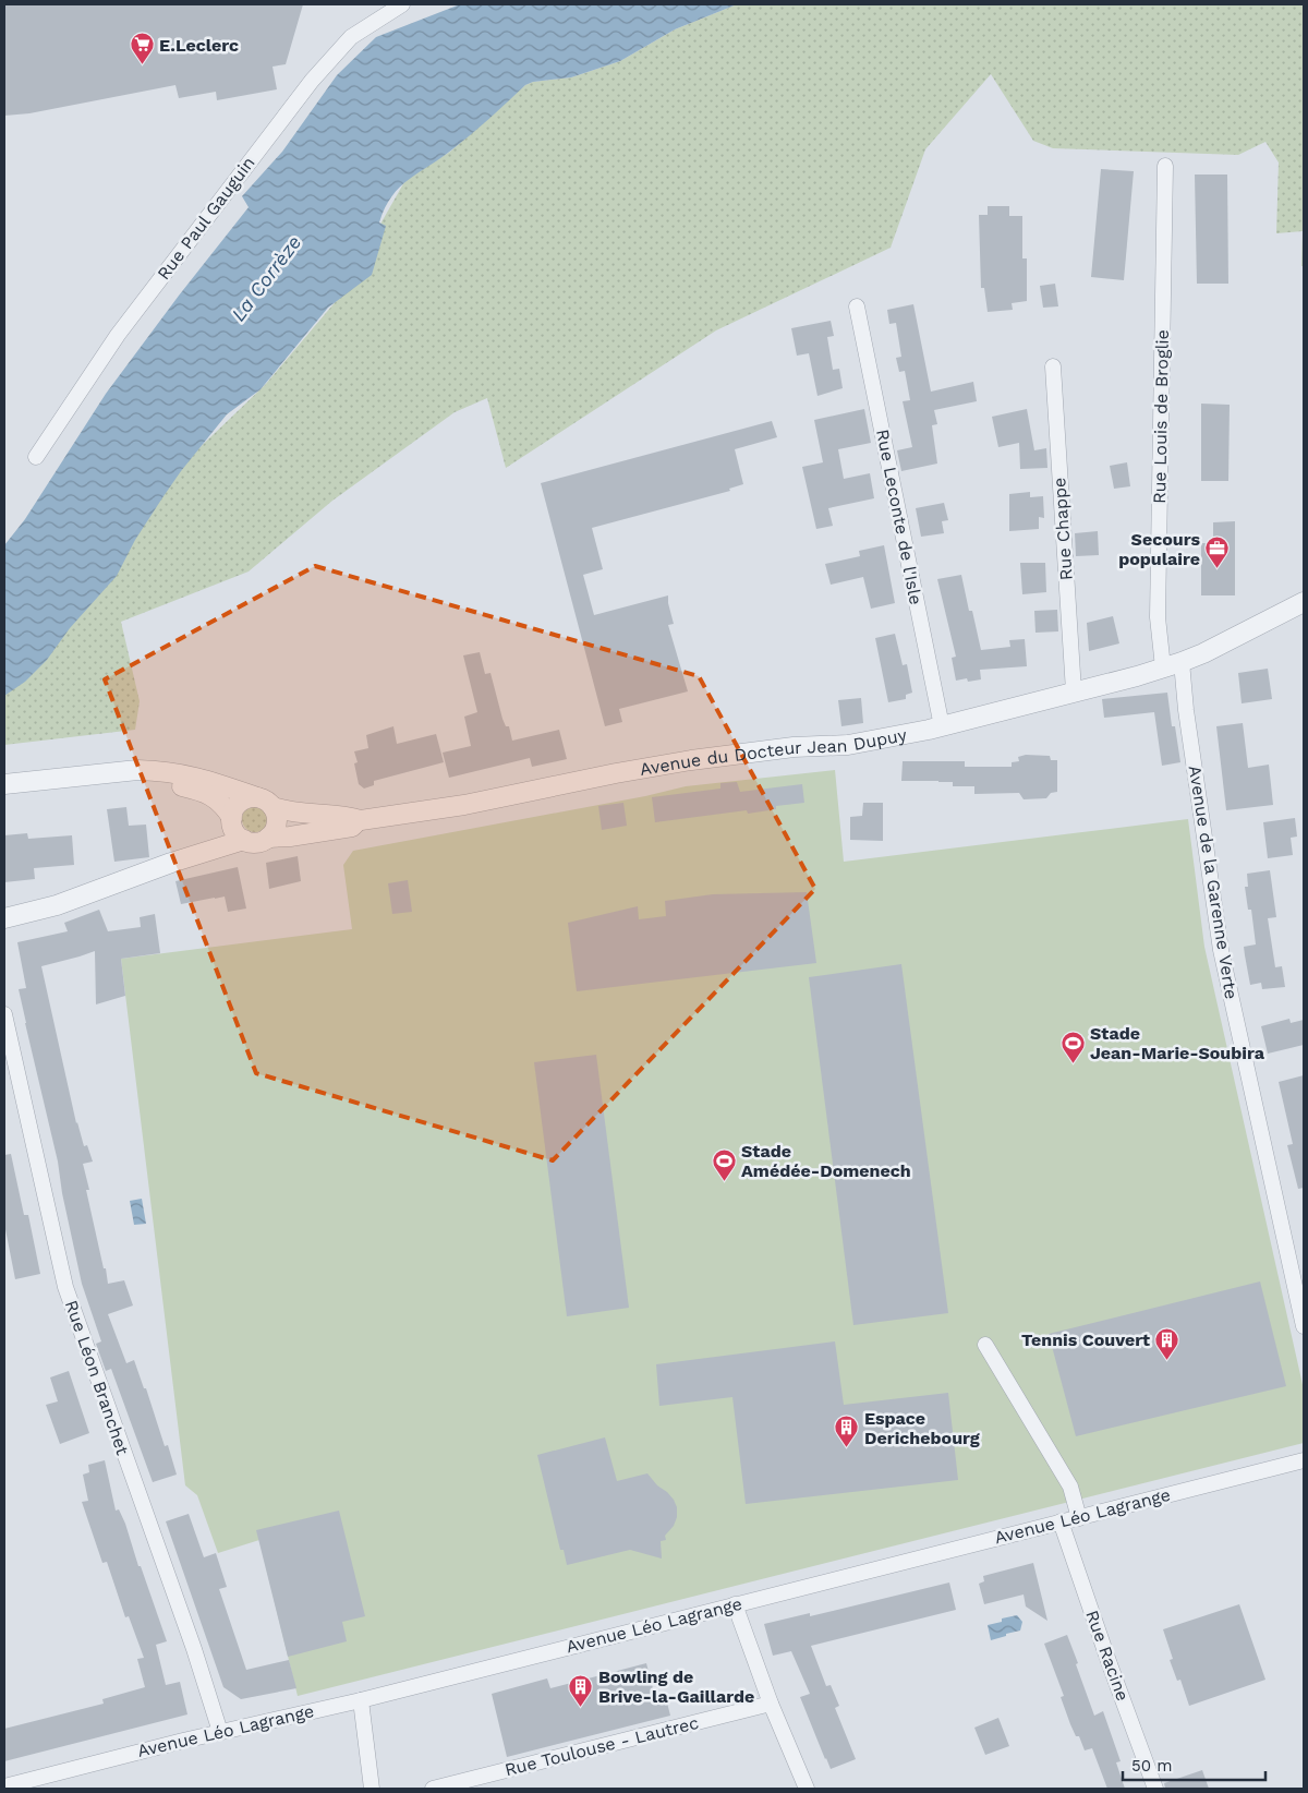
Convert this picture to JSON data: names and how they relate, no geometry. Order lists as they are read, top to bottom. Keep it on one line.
{"streets":{"street":["Rue Paul Gauguin","Rue Louis de Broglie","Rue Leconte de l'Isle","Rue Chappe","Avenue du Docteur Jean Dupuy","Avenue de la Garenne Verte","Rue Léon Branchet","Avenue Léo Lagrange","Rue Racine","Rue Toulouse - Lautrec"]},"crossings":[["Rue Louis de Broglie","Avenue du Docteur Jean Dupuy"],["Rue Louis de Broglie","Avenue de la Garenne Verte"],["Rue Leconte de l'Isle","Avenue du Docteur Jean Dupuy"],["Rue Chappe","Avenue du Docteur Jean Dupuy"],["Avenue du Docteur Jean Dupuy","Avenue de la Garenne Verte"],["Rue Léon Branchet","Avenue Léo Lagrange"],["Avenue Léo Lagrange","Rue Racine"]],"water":["La Corrèze"],"places":{"supermarket":["E.Leclerc"],"office":["Secours populaire"],"sports":["Stade Jean-Marie-Soubira","Stade Amédée-Domenech"],"building":["Tennis Couvert","Espace Derichebourg","Bowling de Brive-la-Gaillarde"]},"scale_bar":"50 m"}
